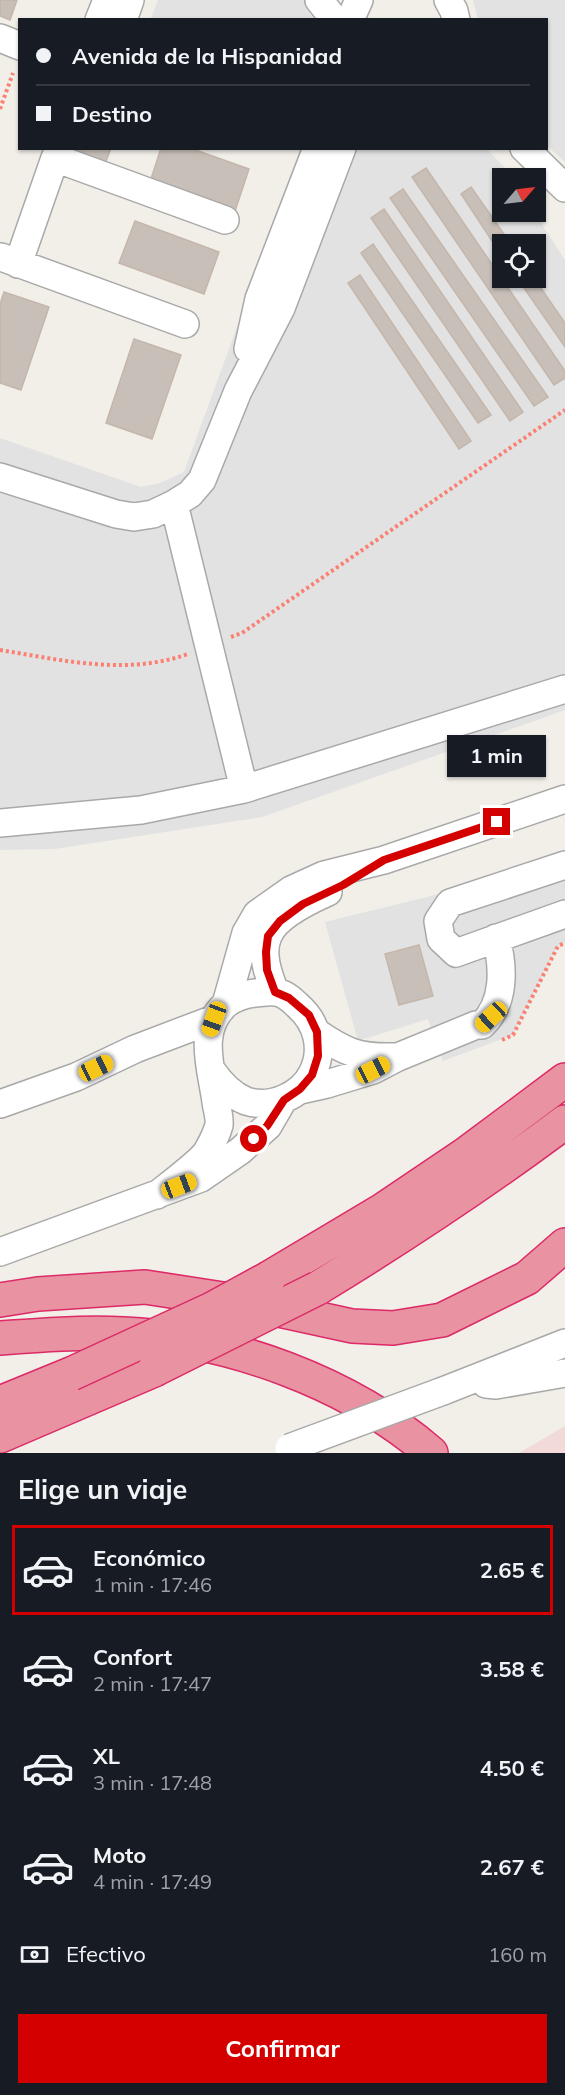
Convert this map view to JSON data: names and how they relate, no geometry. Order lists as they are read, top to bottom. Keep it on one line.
{"north":"top right","page":{"banner":["Avenida de la Hispanidad","Destino"],"bubble":"1 min","heading":"Elige un viaje","list":[{"name":"Económico","note":"1 min · 17:46","value":"2.65 €"},{"name":"Confort","note":"2 min · 17:47","value":"3.58 €"},{"name":"XL","note":"3 min · 17:48","value":"4.50 €"},{"name":"Moto","note":"4 min · 17:49","value":"2.67 €"}],"pay":["Efectivo","160 m"],"buttons":"Confirmar"}}
